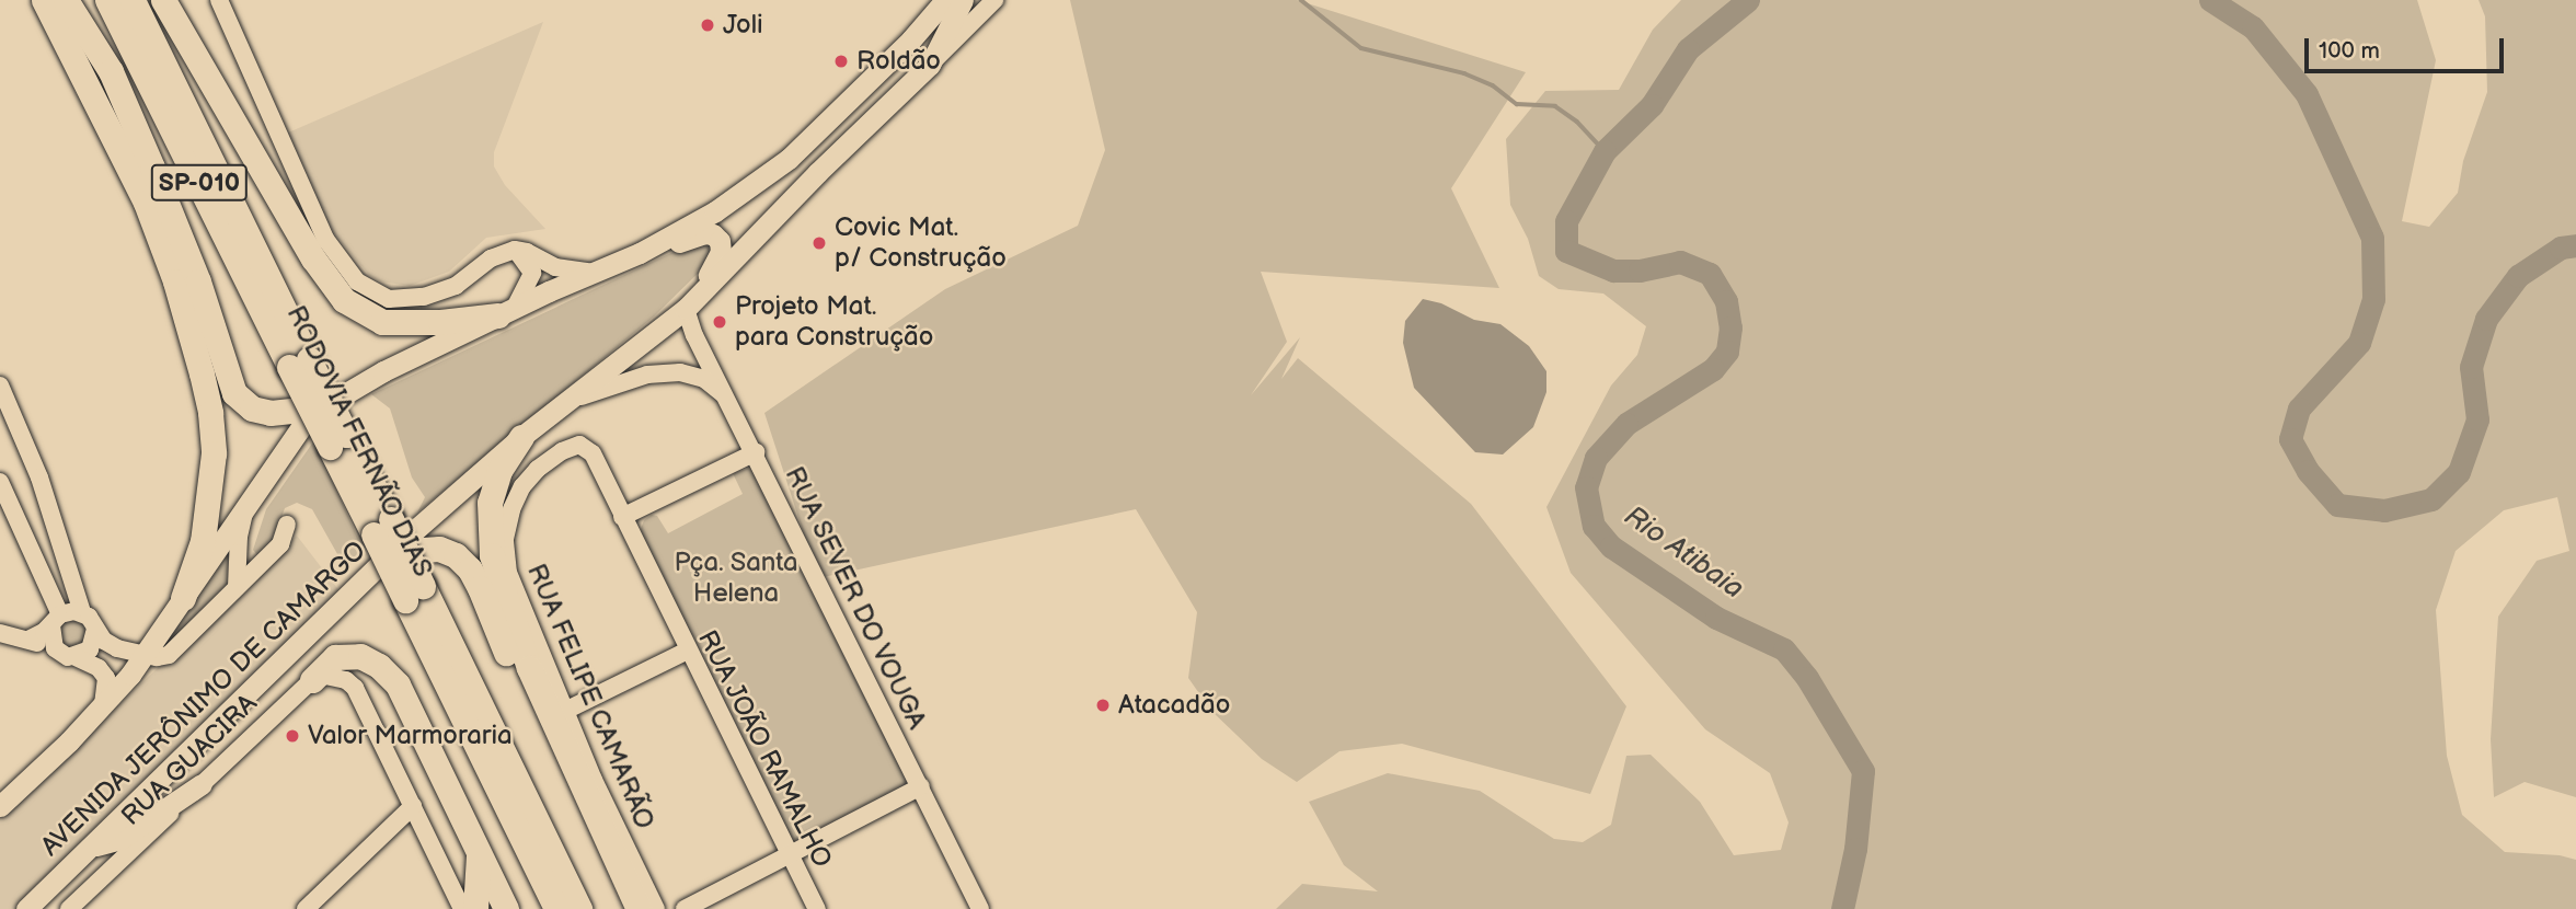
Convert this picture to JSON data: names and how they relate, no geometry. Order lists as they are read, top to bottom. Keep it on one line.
{"streets":{"highway":["SP-010","RODOVIA FERNÃO DIAS"],"main road":["AVENIDA JERÔNIMO DE CAMARGO"],"street":["RUA SEVER DO VOUGA","RUA FELIPE CAMARÃO","RUA JOÃO RAMALHO","RUA GUACIRA"]},"crossings":[["RUA SEVER DO VOUGA","AVENIDA JERÔNIMO DE CAMARGO"],["RUA FELIPE CAMARÃO","RUA JOÃO RAMALHO"]],"water":["Rio Atibaia"],"parks":["Pça. Santa Helena"],"places":["Joli","Roldão","Covic Mat. p/ Construção","Projeto Mat. para Construção","Atacadão","Valor Marmoraria"],"scale_bar":"100 m"}
